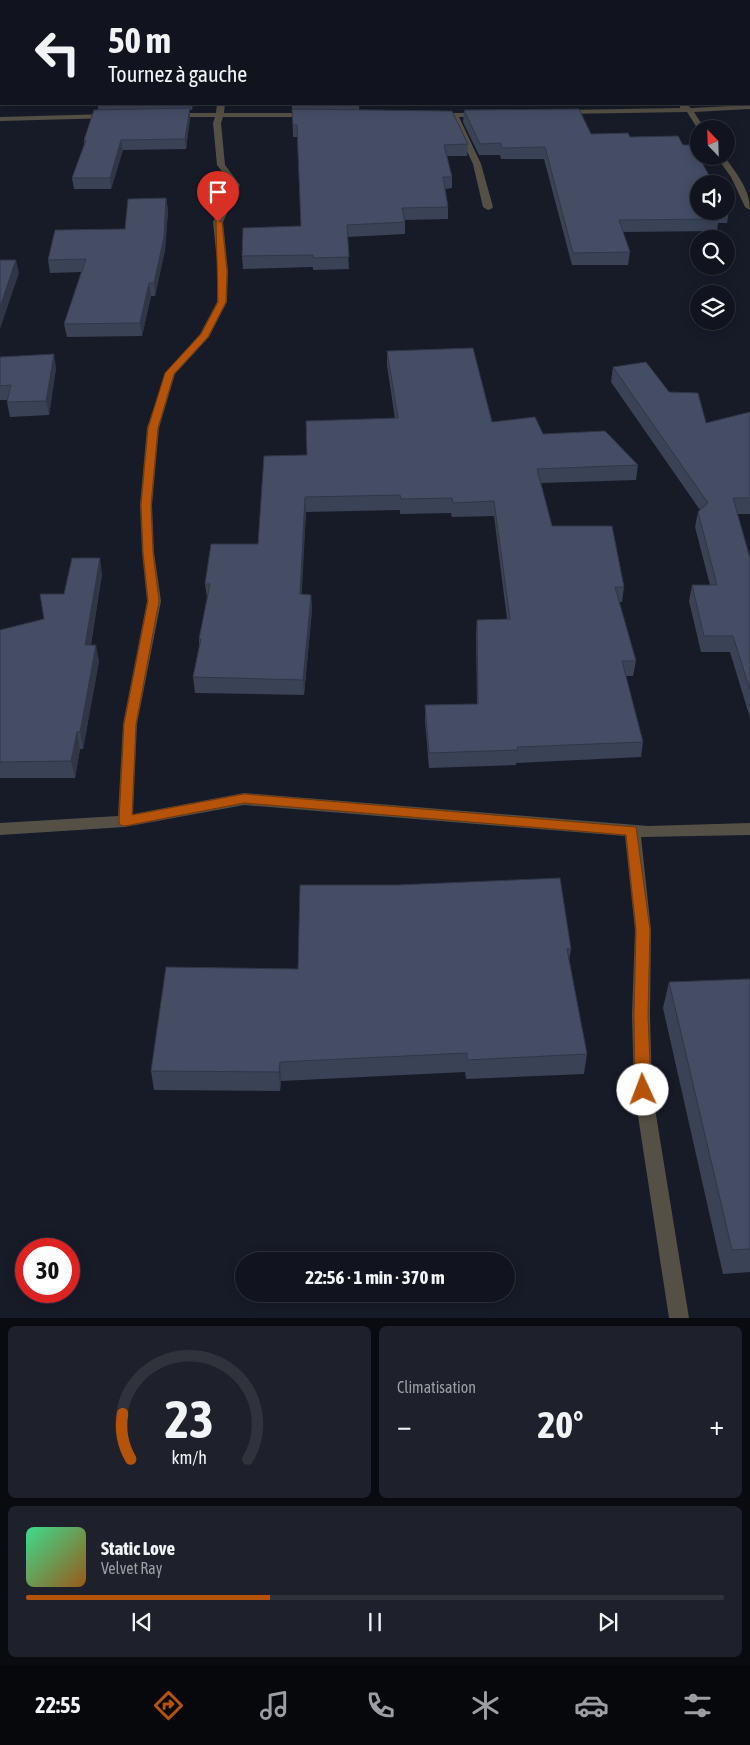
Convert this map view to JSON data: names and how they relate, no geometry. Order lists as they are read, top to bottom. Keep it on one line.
{"north":"top left","page":{"turn":["50 m","Tournez à gauche"],"limit":"30","trip":"22:56 · 1 min · 370 m","tile":"Climatisation","heat":["−","20°","+"],"song":["Static Love","Velvet Ray"],"tabs":"22:55","gauge":["23","km/h"]}}
